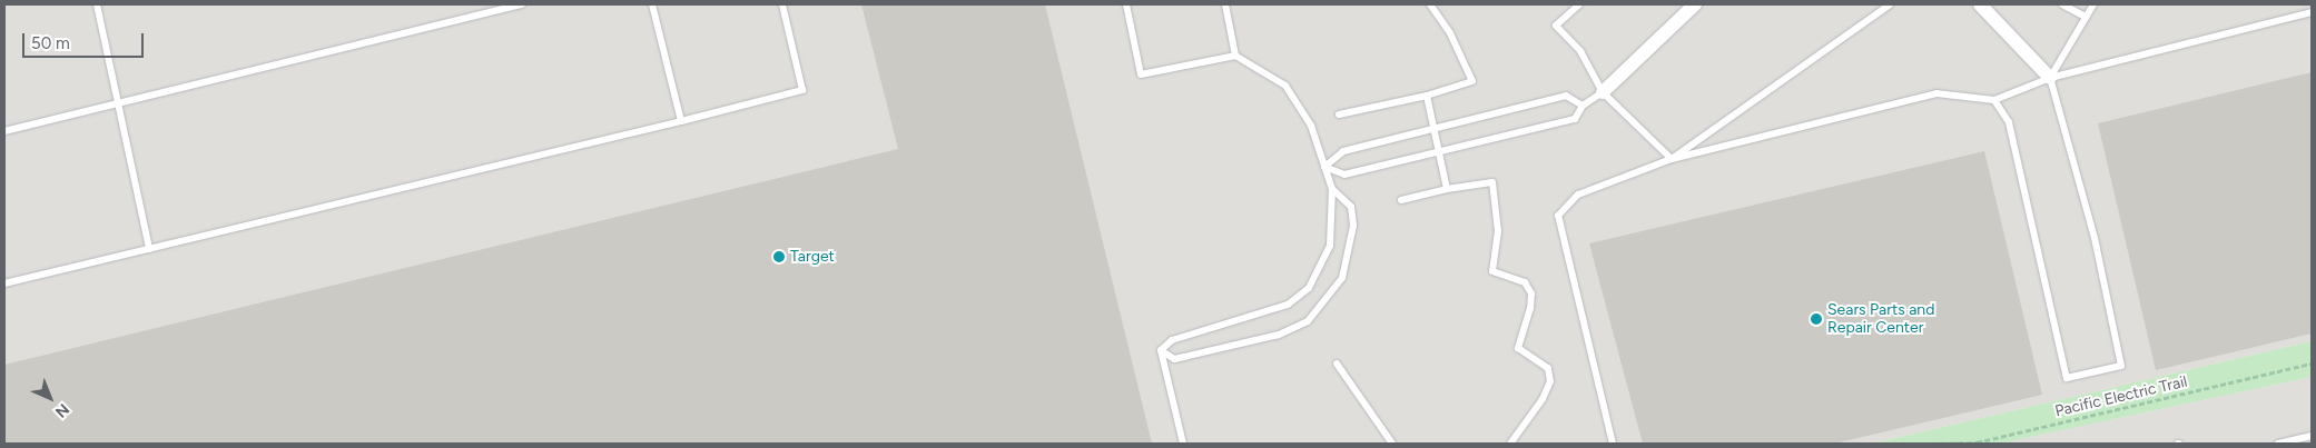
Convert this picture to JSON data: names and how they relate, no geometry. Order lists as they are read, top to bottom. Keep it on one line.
{"streets":{"path":["Pacific Electric Trail"]},"places":["Target","Sears Parts and Repair Center"],"scale_bar":"50 m","north":"bottom right"}
